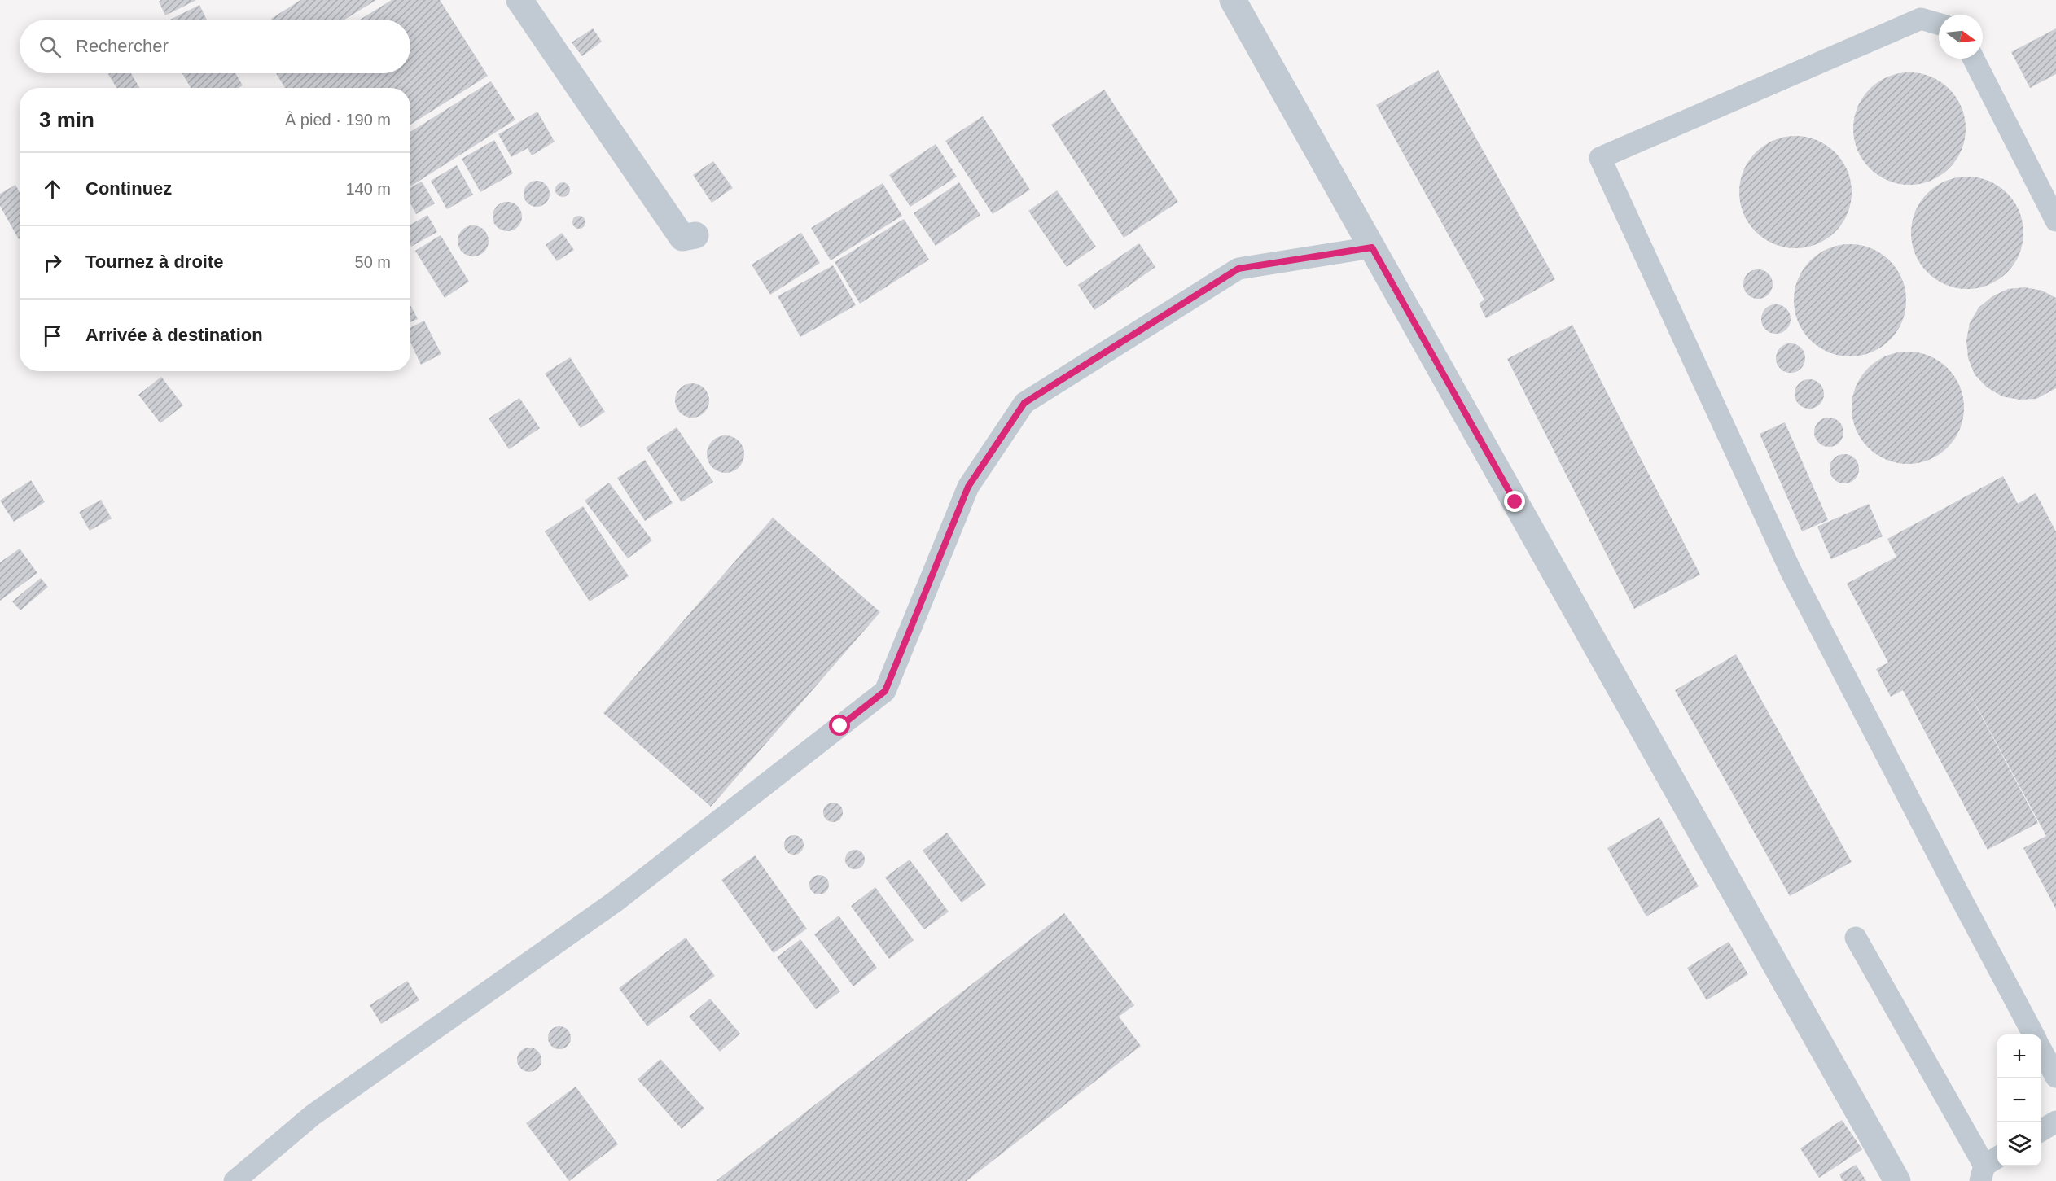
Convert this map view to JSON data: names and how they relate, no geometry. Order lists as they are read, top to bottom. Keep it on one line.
{"north":"right","page":{"search":"Rechercher","heading":["3 min","À pied · 190 m"],"list":[["Continuez","140 m"],["Tournez à droite","50 m"],"Arrivée à destination"],"map_buttons":["+","−"]}}
